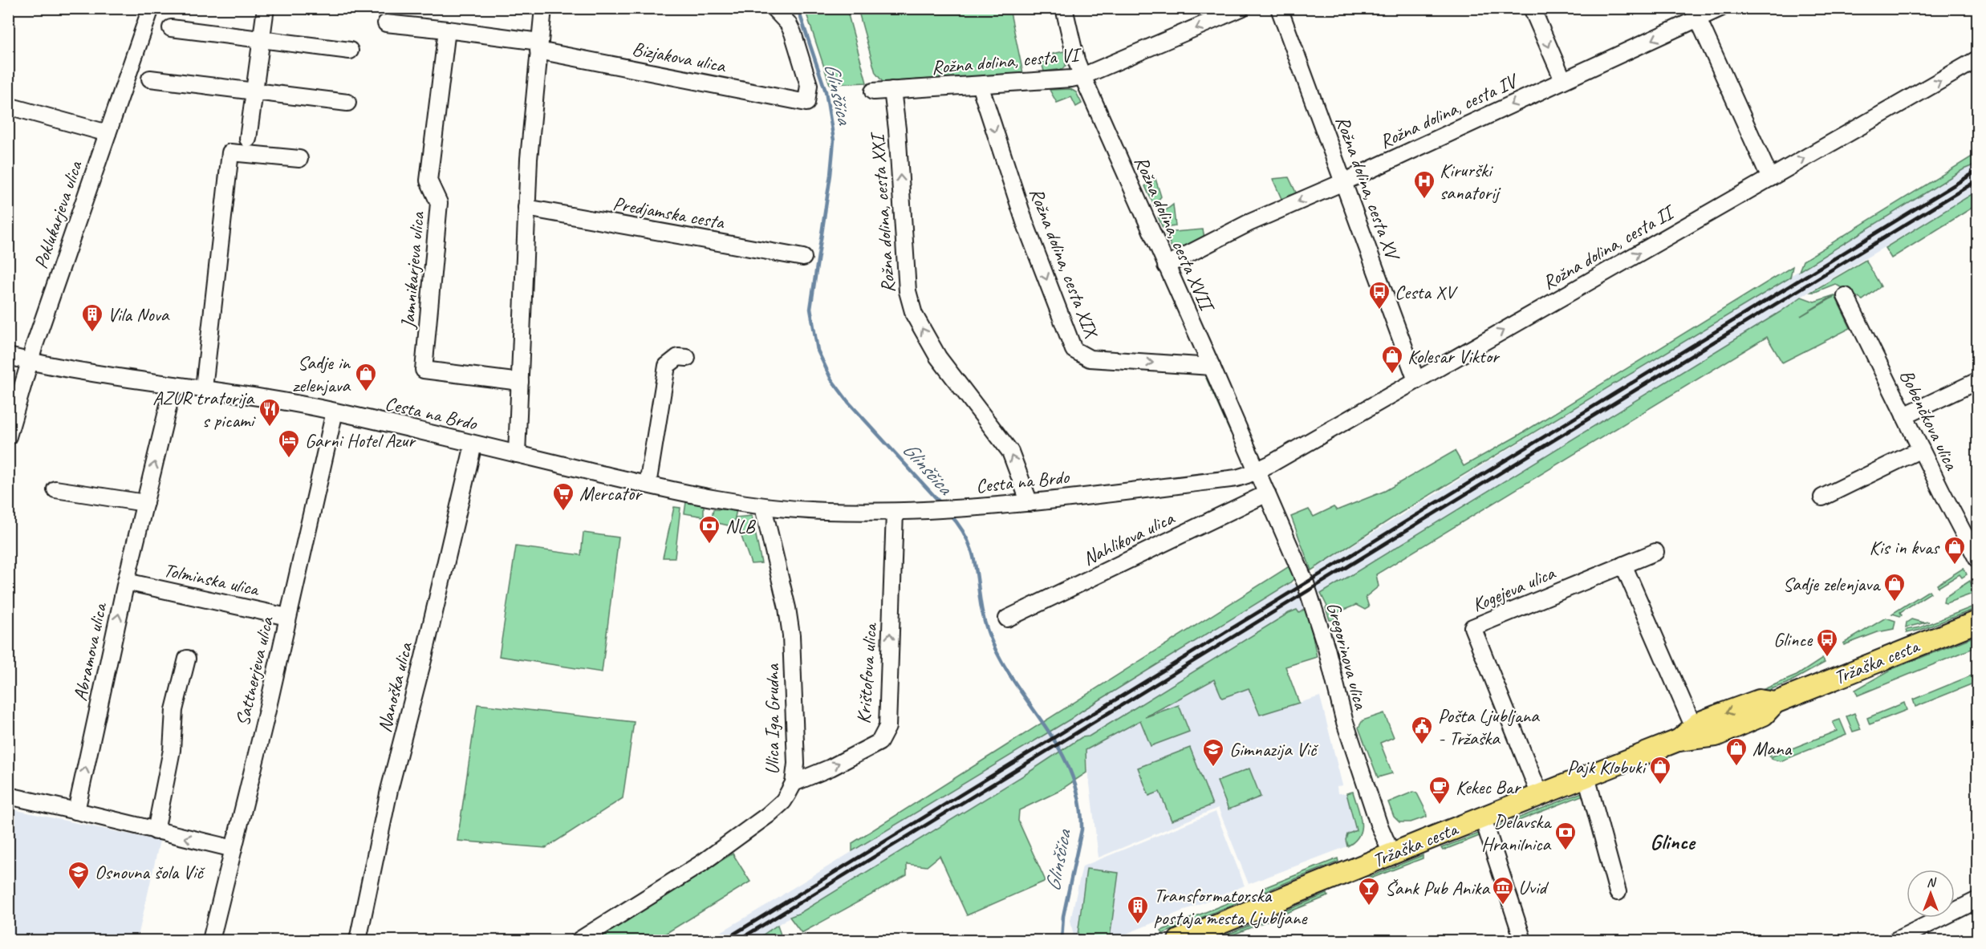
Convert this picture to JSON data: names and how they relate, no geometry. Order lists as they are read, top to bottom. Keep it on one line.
{"streets":{"main road":["Tržaška cesta"],"street":["Bizjakova ulica","Rožna dolina, cesta VI","Rožna dolina, cesta IV","Rožna dolina, cesta XV","Predjamska cesta","Rožna dolina, cesta XXI","Poklukarjeva ulica","Rožna dolina, cesta XVII","Rožna dolina, cesta II","Rožna dolina, cesta XIX","Jamnikarjeva ulica","Cesta na Brdo","Bobenčkova ulica","Nahlikova ulica","Tolminska ulica","Kogejeva ulica","Abramova ulica","Gregorinova ulica","Sattnerjeva ulica","Krištofova ulica","Nanoška ulica","Ulica Iga Grudna"]},"crossings":[["Rožna dolina, cesta VI","Rožna dolina, cesta XXI"],["Rožna dolina, cesta VI","Rožna dolina, cesta XVII"],["Rožna dolina, cesta VI","Rožna dolina, cesta XIX"],["Rožna dolina, cesta IV","Rožna dolina, cesta XV"],["Rožna dolina, cesta IV","Rožna dolina, cesta XVII"],["Rožna dolina, cesta XV","Rožna dolina, cesta II"],["Rožna dolina, cesta XXI","Cesta na Brdo"],["Poklukarjeva ulica","Cesta na Brdo"],["Rožna dolina, cesta XVII","Rožna dolina, cesta II"],["Rožna dolina, cesta XVII","Rožna dolina, cesta XIX"],["Rožna dolina, cesta XVII","Cesta na Brdo"],["Rožna dolina, cesta XVII","Gregorinova ulica"],["Rožna dolina, cesta II","Cesta na Brdo"],["Rožna dolina, cesta II","Gregorinova ulica"],["Cesta na Brdo","Abramova ulica"],["Cesta na Brdo","Gregorinova ulica"],["Cesta na Brdo","Sattnerjeva ulica"],["Cesta na Brdo","Krištofova ulica"],["Cesta na Brdo","Nanoška ulica"],["Cesta na Brdo","Ulica Iga Grudna"],["Nahlikova ulica","Gregorinova ulica"],["Tolminska ulica","Abramova ulica"],["Tolminska ulica","Sattnerjeva ulica"],["Kogejeva ulica","Tržaška cesta"],["Gregorinova ulica","Tržaška cesta"],["Krištofova ulica","Ulica Iga Grudna"]],"one_way":["Rožna dolina, cesta VI","Rožna dolina, cesta IV","Rožna dolina, cesta XXI","Rožna dolina, cesta II","Rožna dolina, cesta XIX","Krištofova ulica"],"districts":["Glince"],"water":["Glinščica"],"places":{"hospital":["Kirurški sanatorij"],"bus stop":["Cesta XV","Glince"],"building":["Vila Nova","Transformatorska postaja mesta Ljubljane"],"shop":["Kolesar Viktor","Sadje in zelenjava","Kis in kvas","Sadje zelenjava","Mana","Pajk Klobuki"],"restaurant":["AZUR tratorija s picami"],"hotel":["Garni Hotel Azur"],"supermarket":["Mercator"],"bank":["NLB","Delavska Hranilnica"],"public building":["Pošta Ljubljana - Tržaška"],"school or university":["Gimnazija Vič","Osnovna šola Vič"],"cafe":["Kekec Bar"],"museum":["Uvid"],"bar":["Šank Pub Anika"]},"north":"top"}
